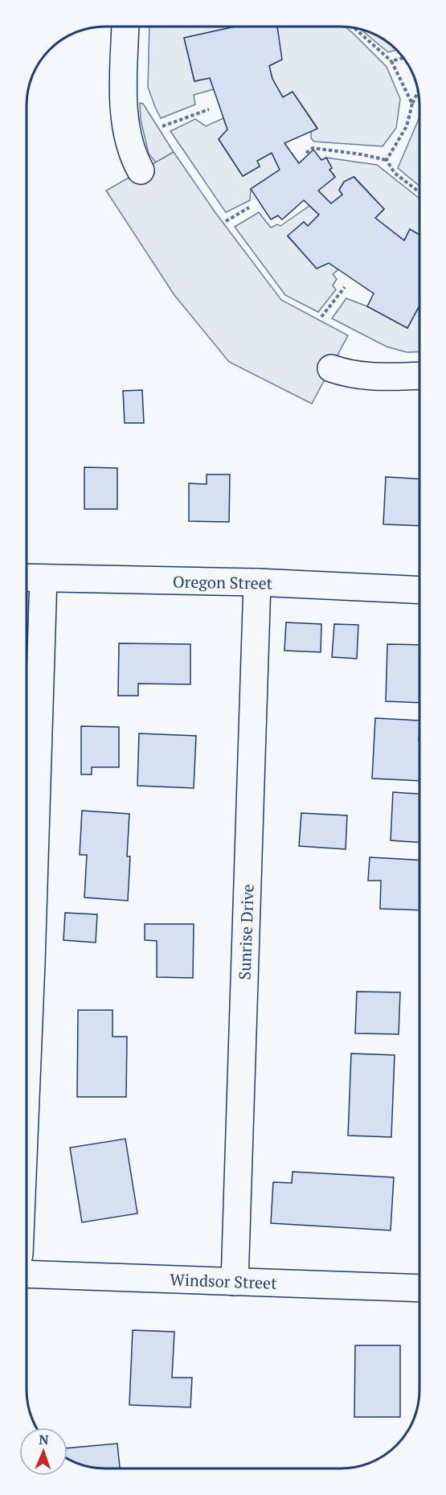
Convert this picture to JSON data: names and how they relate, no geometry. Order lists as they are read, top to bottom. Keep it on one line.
{"streets":{"street":["Oregon Street","Sunrise Drive","Windsor Street"]},"crossings":[["Oregon Street","Sunrise Drive"],["Sunrise Drive","Windsor Street"]],"north":"top"}
